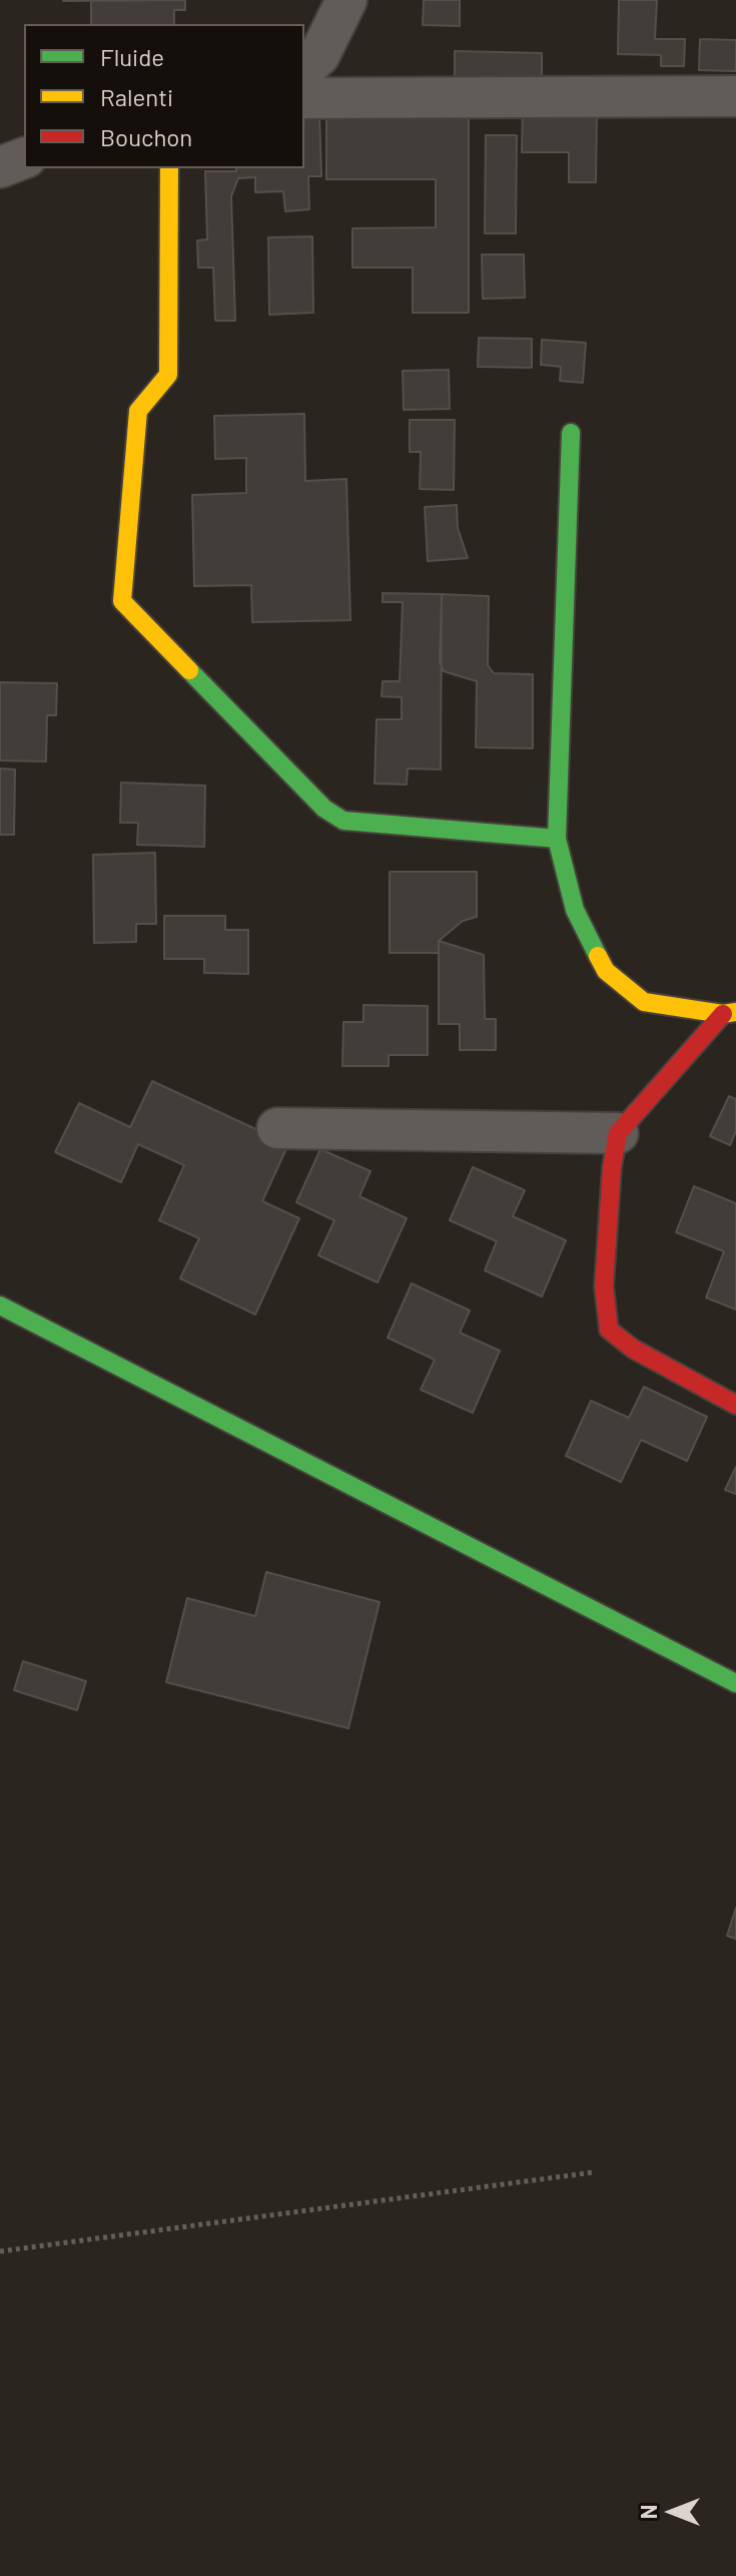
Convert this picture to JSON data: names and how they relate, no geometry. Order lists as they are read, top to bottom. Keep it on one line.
{"legend":["Fluide","Ralenti","Bouchon"],"north":"left"}
